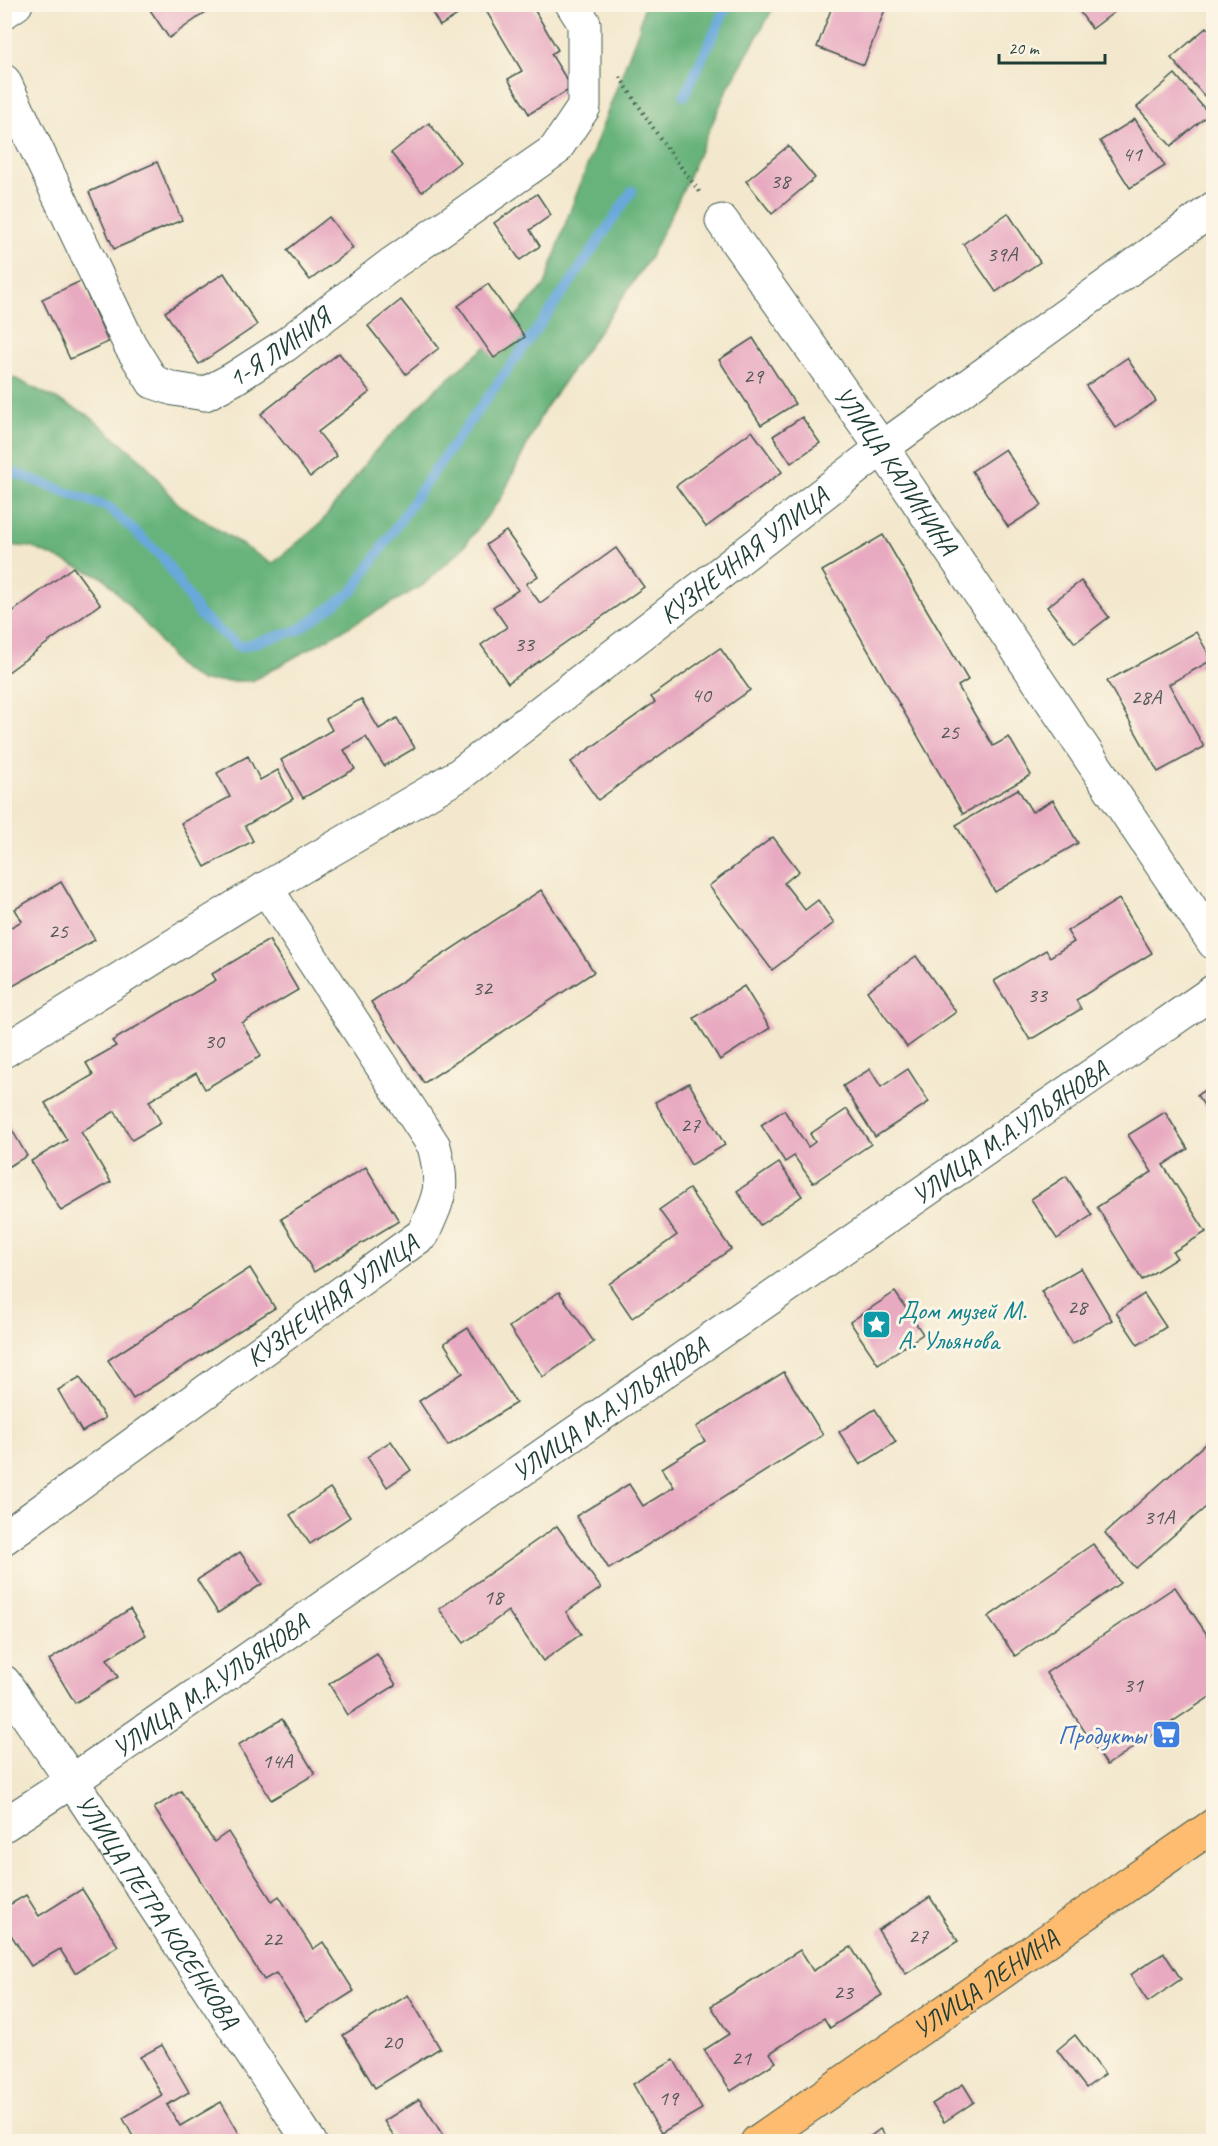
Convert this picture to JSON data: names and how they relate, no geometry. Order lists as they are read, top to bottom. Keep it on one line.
{"streets":{"main road":["УЛИЦА ЛЕНИНА"],"street":["1-Я ЛИНИЯ","УЛИЦА КАЛИНИНА","КУЗНЕЧНАЯ УЛИЦА","УЛИЦА М.А.УЛЬЯНОВА","УЛИЦА ПЕТРА КОСЕНКОВА"]},"crossings":[["УЛИЦА КАЛИНИНА","КУЗНЕЧНАЯ УЛИЦА"],["УЛИЦА М.А.УЛЬЯНОВА","УЛИЦА ПЕТРА КОСЕНКОВА"]],"places":{"place":["Дом музей М. А. Ульянова"],"supermarket":["Продукты"]},"house_numbers":["41","38","39А","29","33","40","28А","25","25","32","33","30","27","28","31А","18","31","14А","27","22","23","20","21","19"],"scale_bar":"20 m"}
